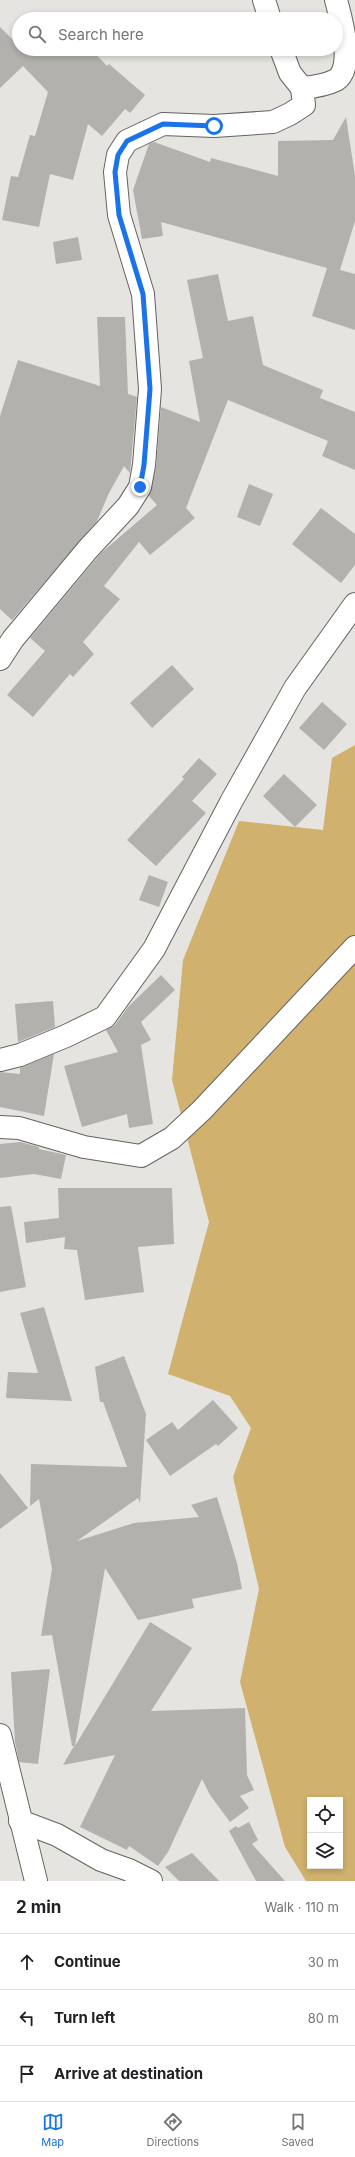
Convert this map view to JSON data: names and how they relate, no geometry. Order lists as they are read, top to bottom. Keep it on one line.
{"page":{"search":"Search here","heading":["2 min","Walk · 110 m"],"list":[["Continue","30 m"],["Turn left","80 m"],"Arrive at destination"],"nav":["Map","Directions","Saved"]}}
